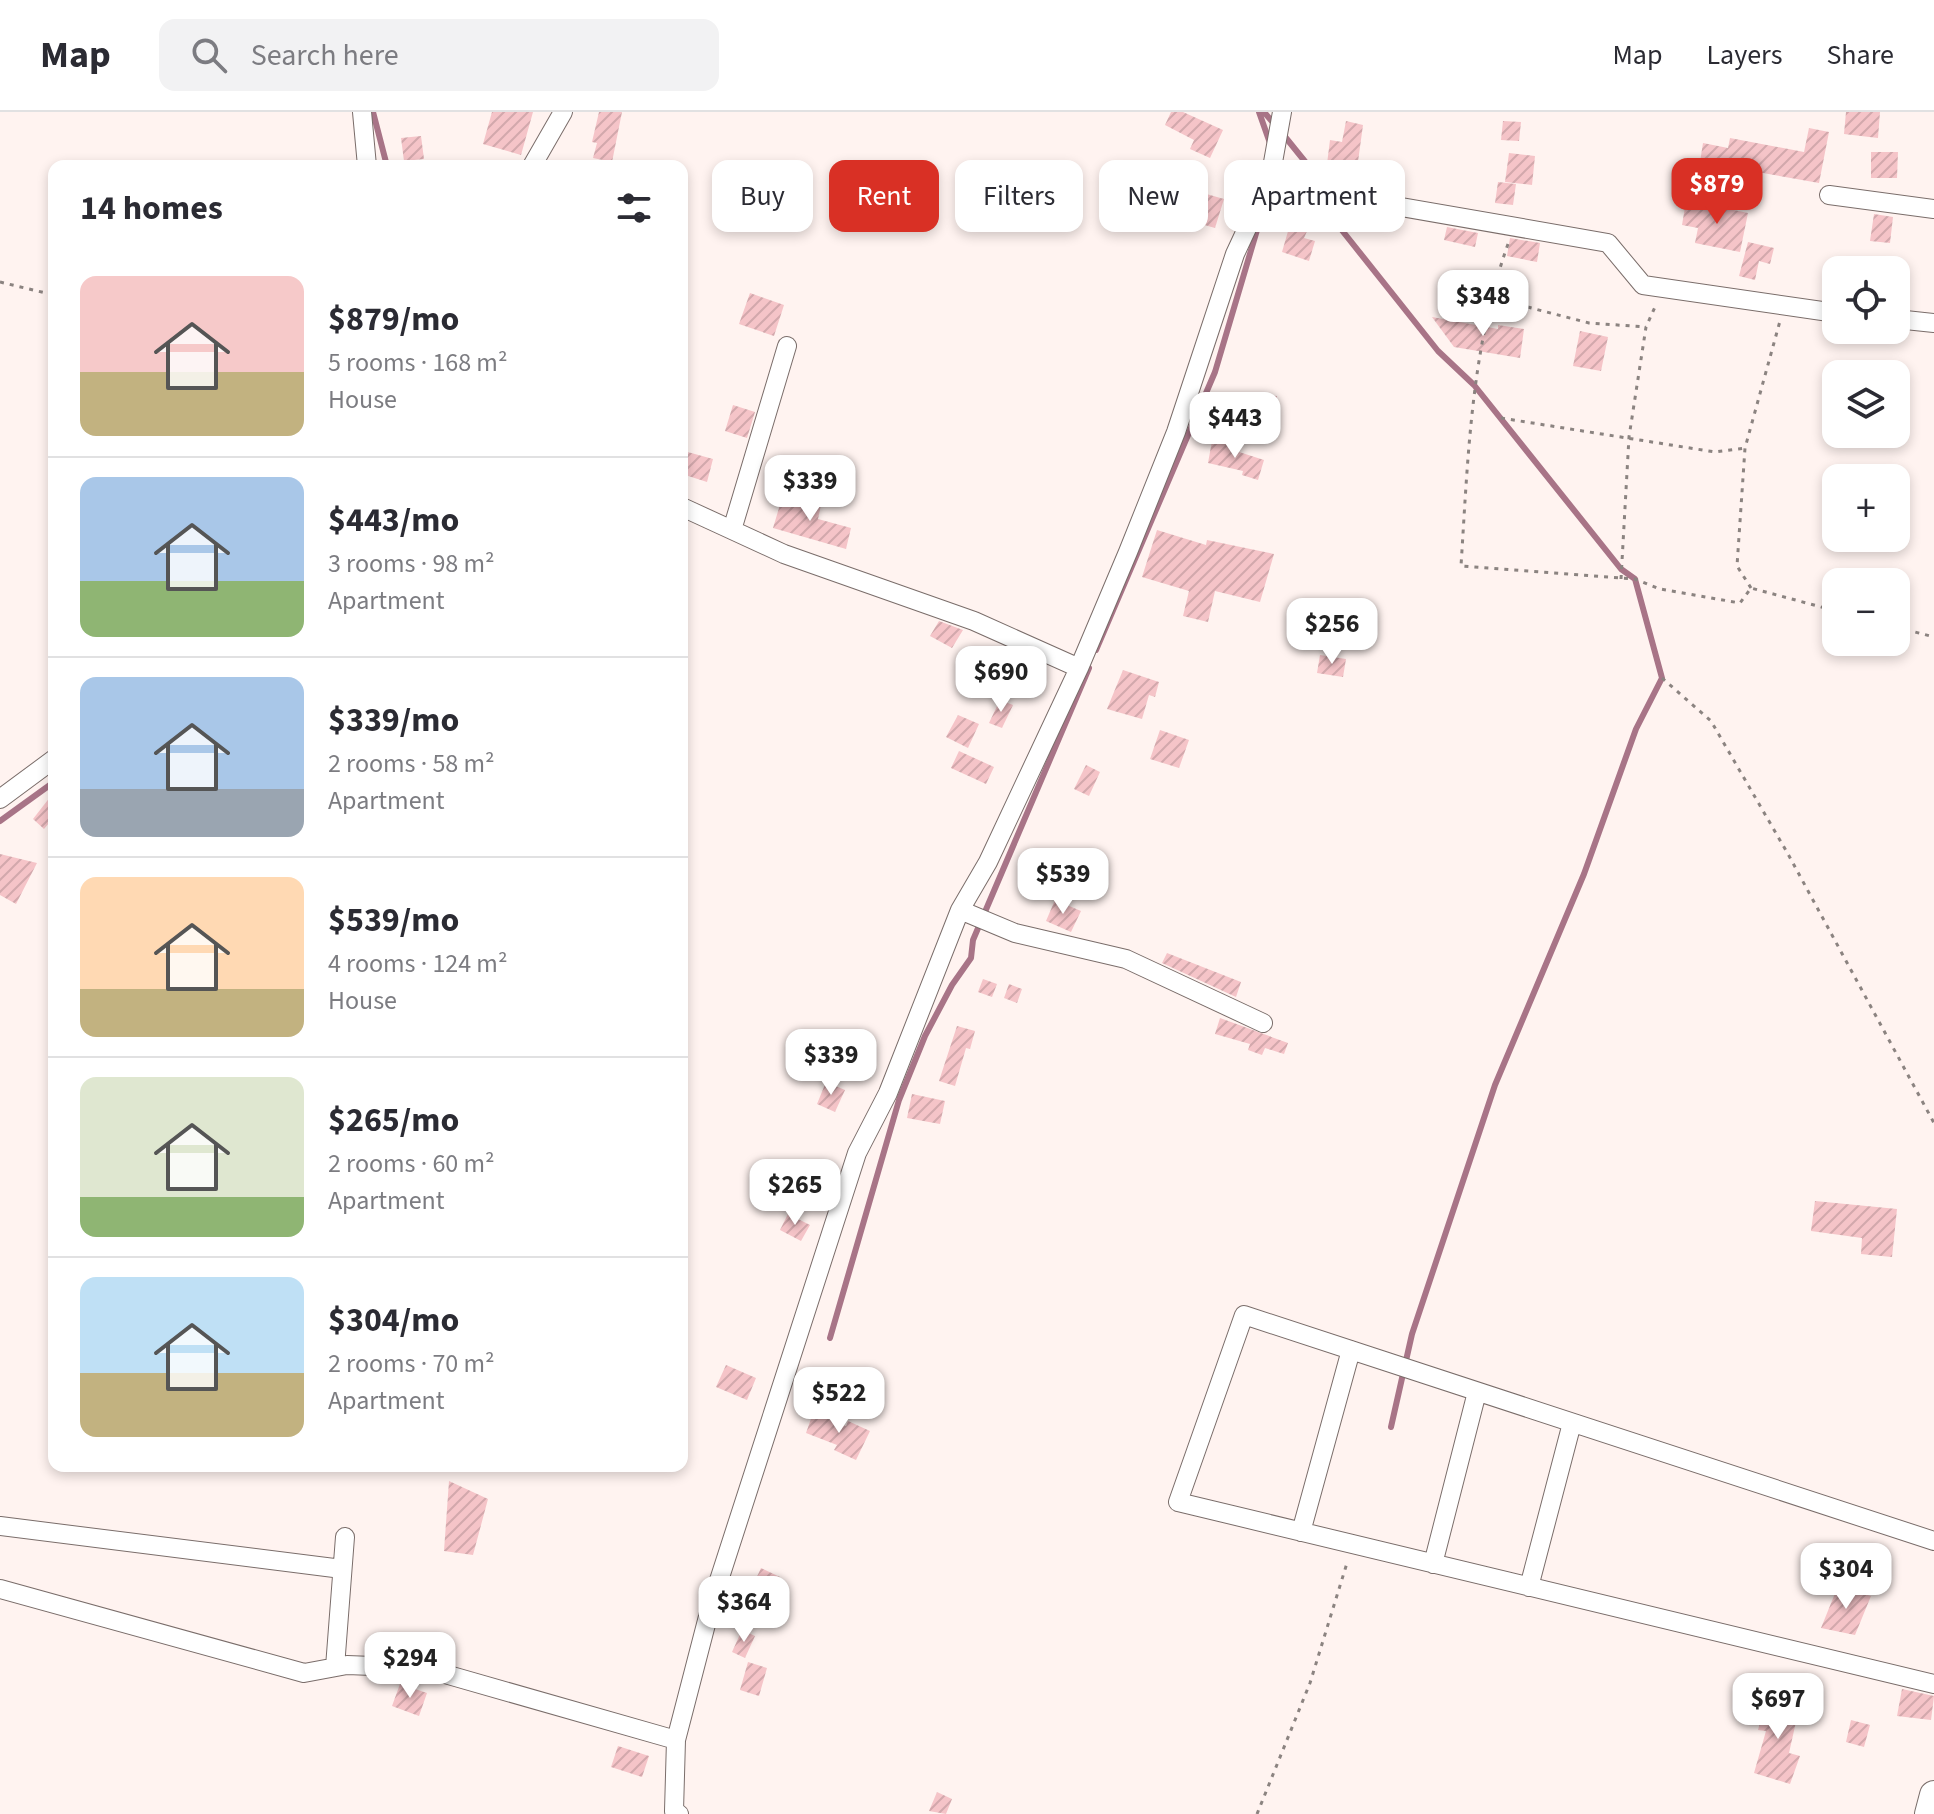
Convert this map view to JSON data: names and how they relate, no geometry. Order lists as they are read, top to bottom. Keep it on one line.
{"page":{"header":"Map","search":"Search here","nav":["Map","Layers","Share"],"price":["$879","$348","$443","$339","$256","$690","$539","$339","$265","$522","$304","$364","$294","$697"],"chip":["Buy","Rent","Filters","New","Apartment"],"heading":"14 homes","map_buttons":["+","−"],"list":[{"name":"$879/mo","note":"5 rooms · 168 m² · House"},{"name":"$443/mo","note":"3 rooms · 98 m² · Apartment"},{"name":"$339/mo","note":"2 rooms · 58 m² · Apartment"},{"name":"$539/mo","note":"4 rooms · 124 m² · House"},{"name":"$265/mo","note":"2 rooms · 60 m² · Apartment"},{"name":"$304/mo","note":"2 rooms · 70 m² · Apartment"}]}}
